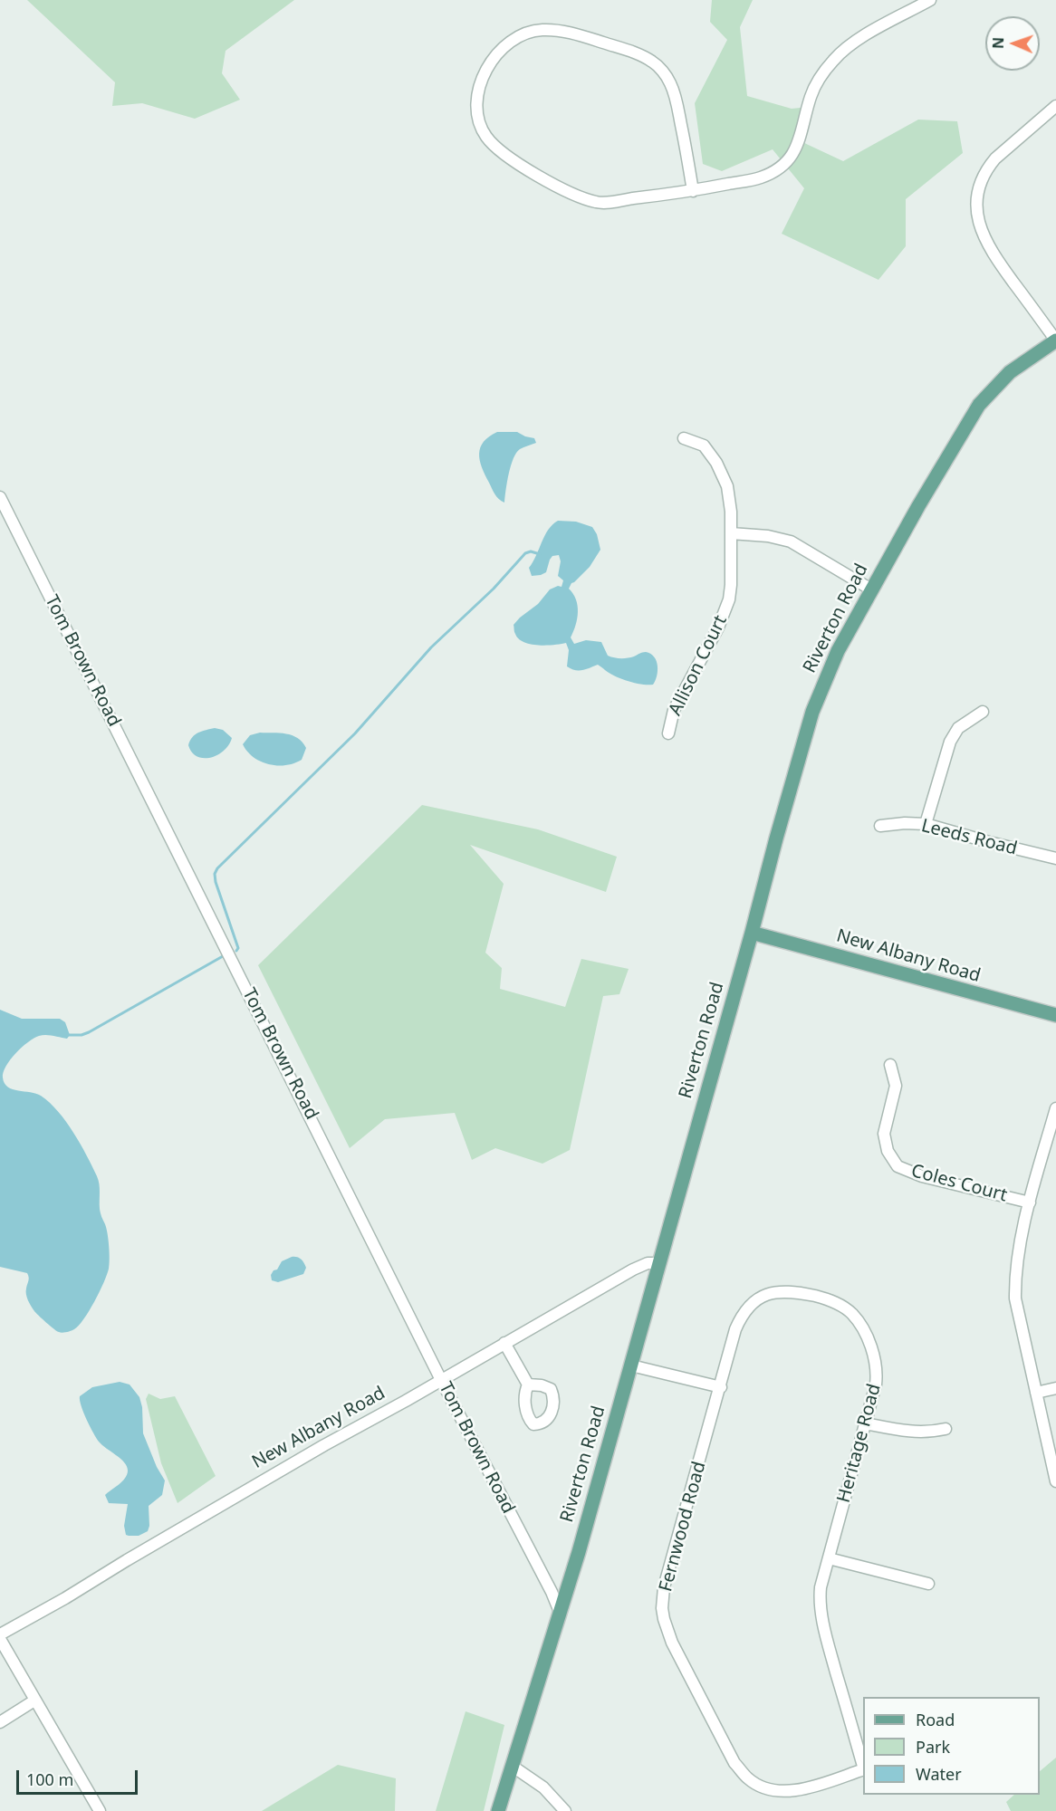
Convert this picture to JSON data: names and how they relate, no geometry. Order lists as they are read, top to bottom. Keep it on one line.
{"streets":{"main road":["Riverton Road","New Albany Road"],"street":["Tom Brown Road","Allison Court","Leeds Road","Coles Court","Heritage Road","Fernwood Road"]},"crossings":[["Riverton Road","Tom Brown Road"],["Riverton Road","New Albany Road"],["Tom Brown Road","New Albany Road"],["Heritage Road","Fernwood Road"]],"legend":["Road","Park","Water"],"scale_bar":"100 m","north":"left"}
